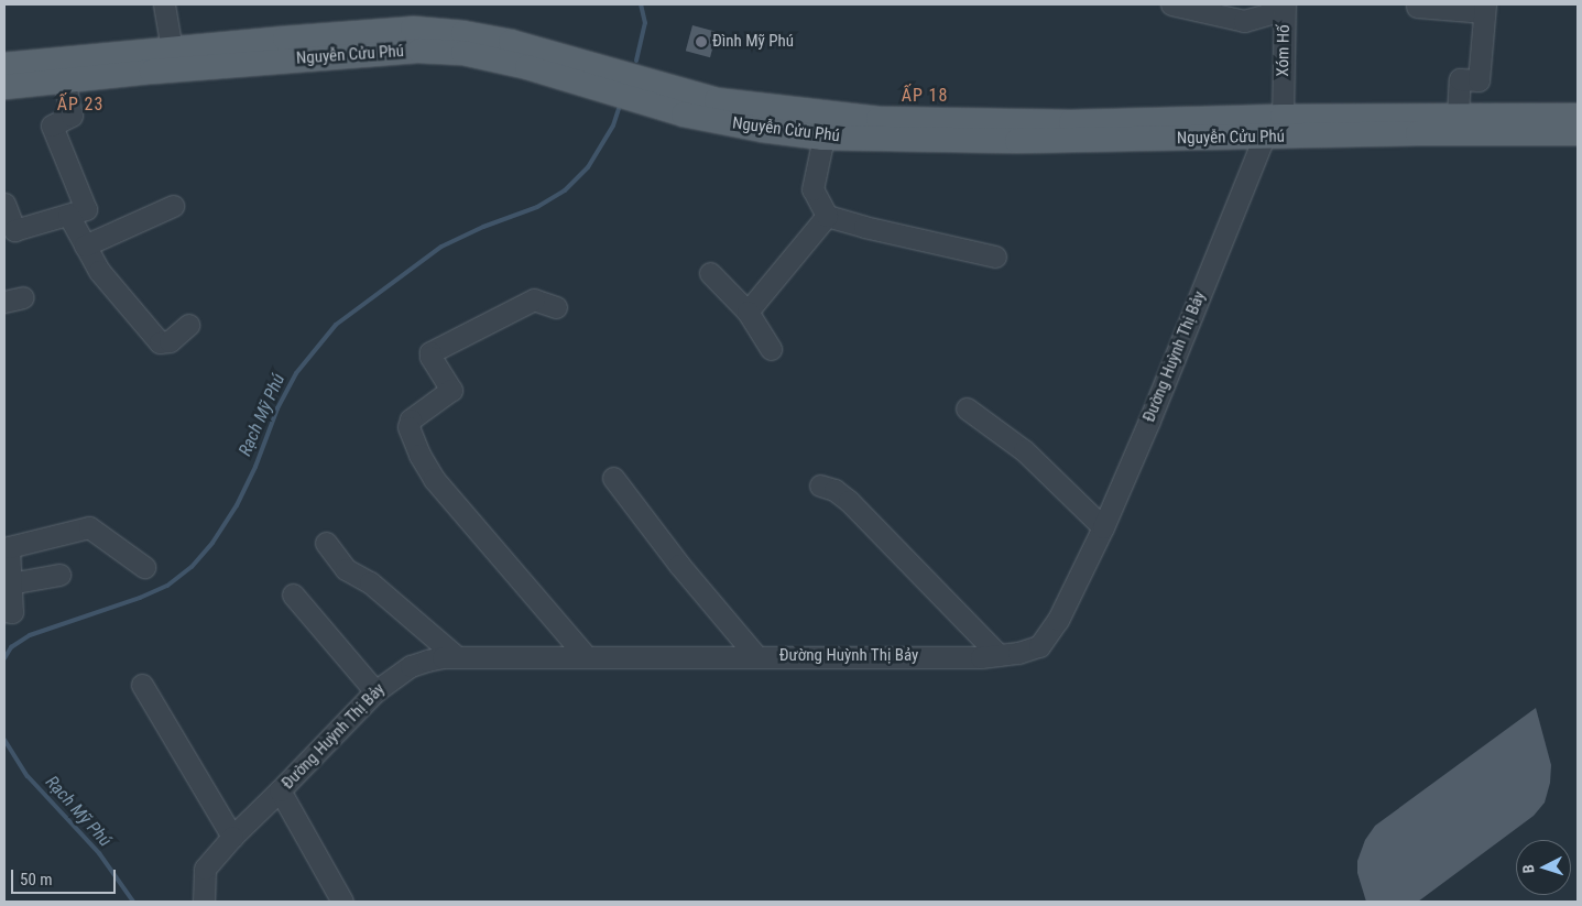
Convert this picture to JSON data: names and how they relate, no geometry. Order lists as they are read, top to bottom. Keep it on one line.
{"streets":{"main road":["Nguyễn Cửu Phú"],"street":["Xóm Hố","Đường Huỳnh Thị Bảy"]},"crossings":[["Xóm Hố","Nguyễn Cửu Phú"],["Nguyễn Cửu Phú","Đường Huỳnh Thị Bảy"]],"districts":["ẤP 18","ẤP 23"],"water":["Rạch Mỹ Phú"],"places":["Đình Mỹ Phú"],"scale_bar":"50 m","north":"left"}
